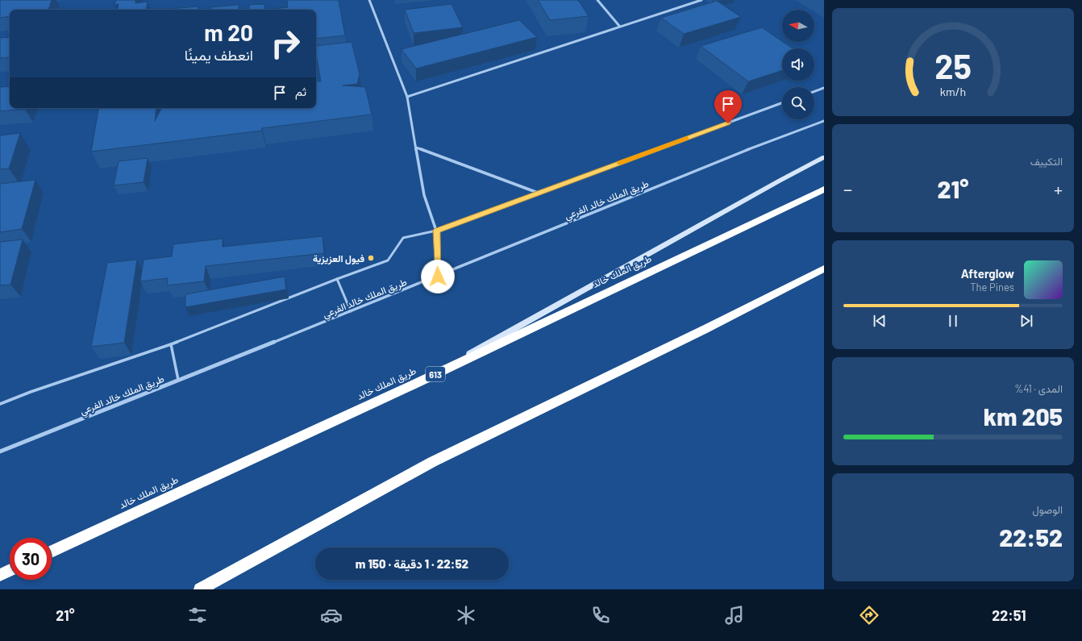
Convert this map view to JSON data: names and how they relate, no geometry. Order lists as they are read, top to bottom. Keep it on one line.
{"streets":{"highway":["طريق الملك خالد","613"],"street":["طريق الملك خالد الفرعي"]},"places":["فيول العزيزية"],"north":"left","page":{"turn":["20 m","انعطف يمينًا"],"then":"ثم","tile":["التكييف",["المدى · 41%","205 km"],["الوصول","22:52"]],"heat":["−","21°","+"],"song":["Afterglow","The Pines"],"limit":"30","trip":"22:52 · 1 دقيقة · 150 m","tabs":["22:51","21°"],"gauge":["25","km/h"]}}
